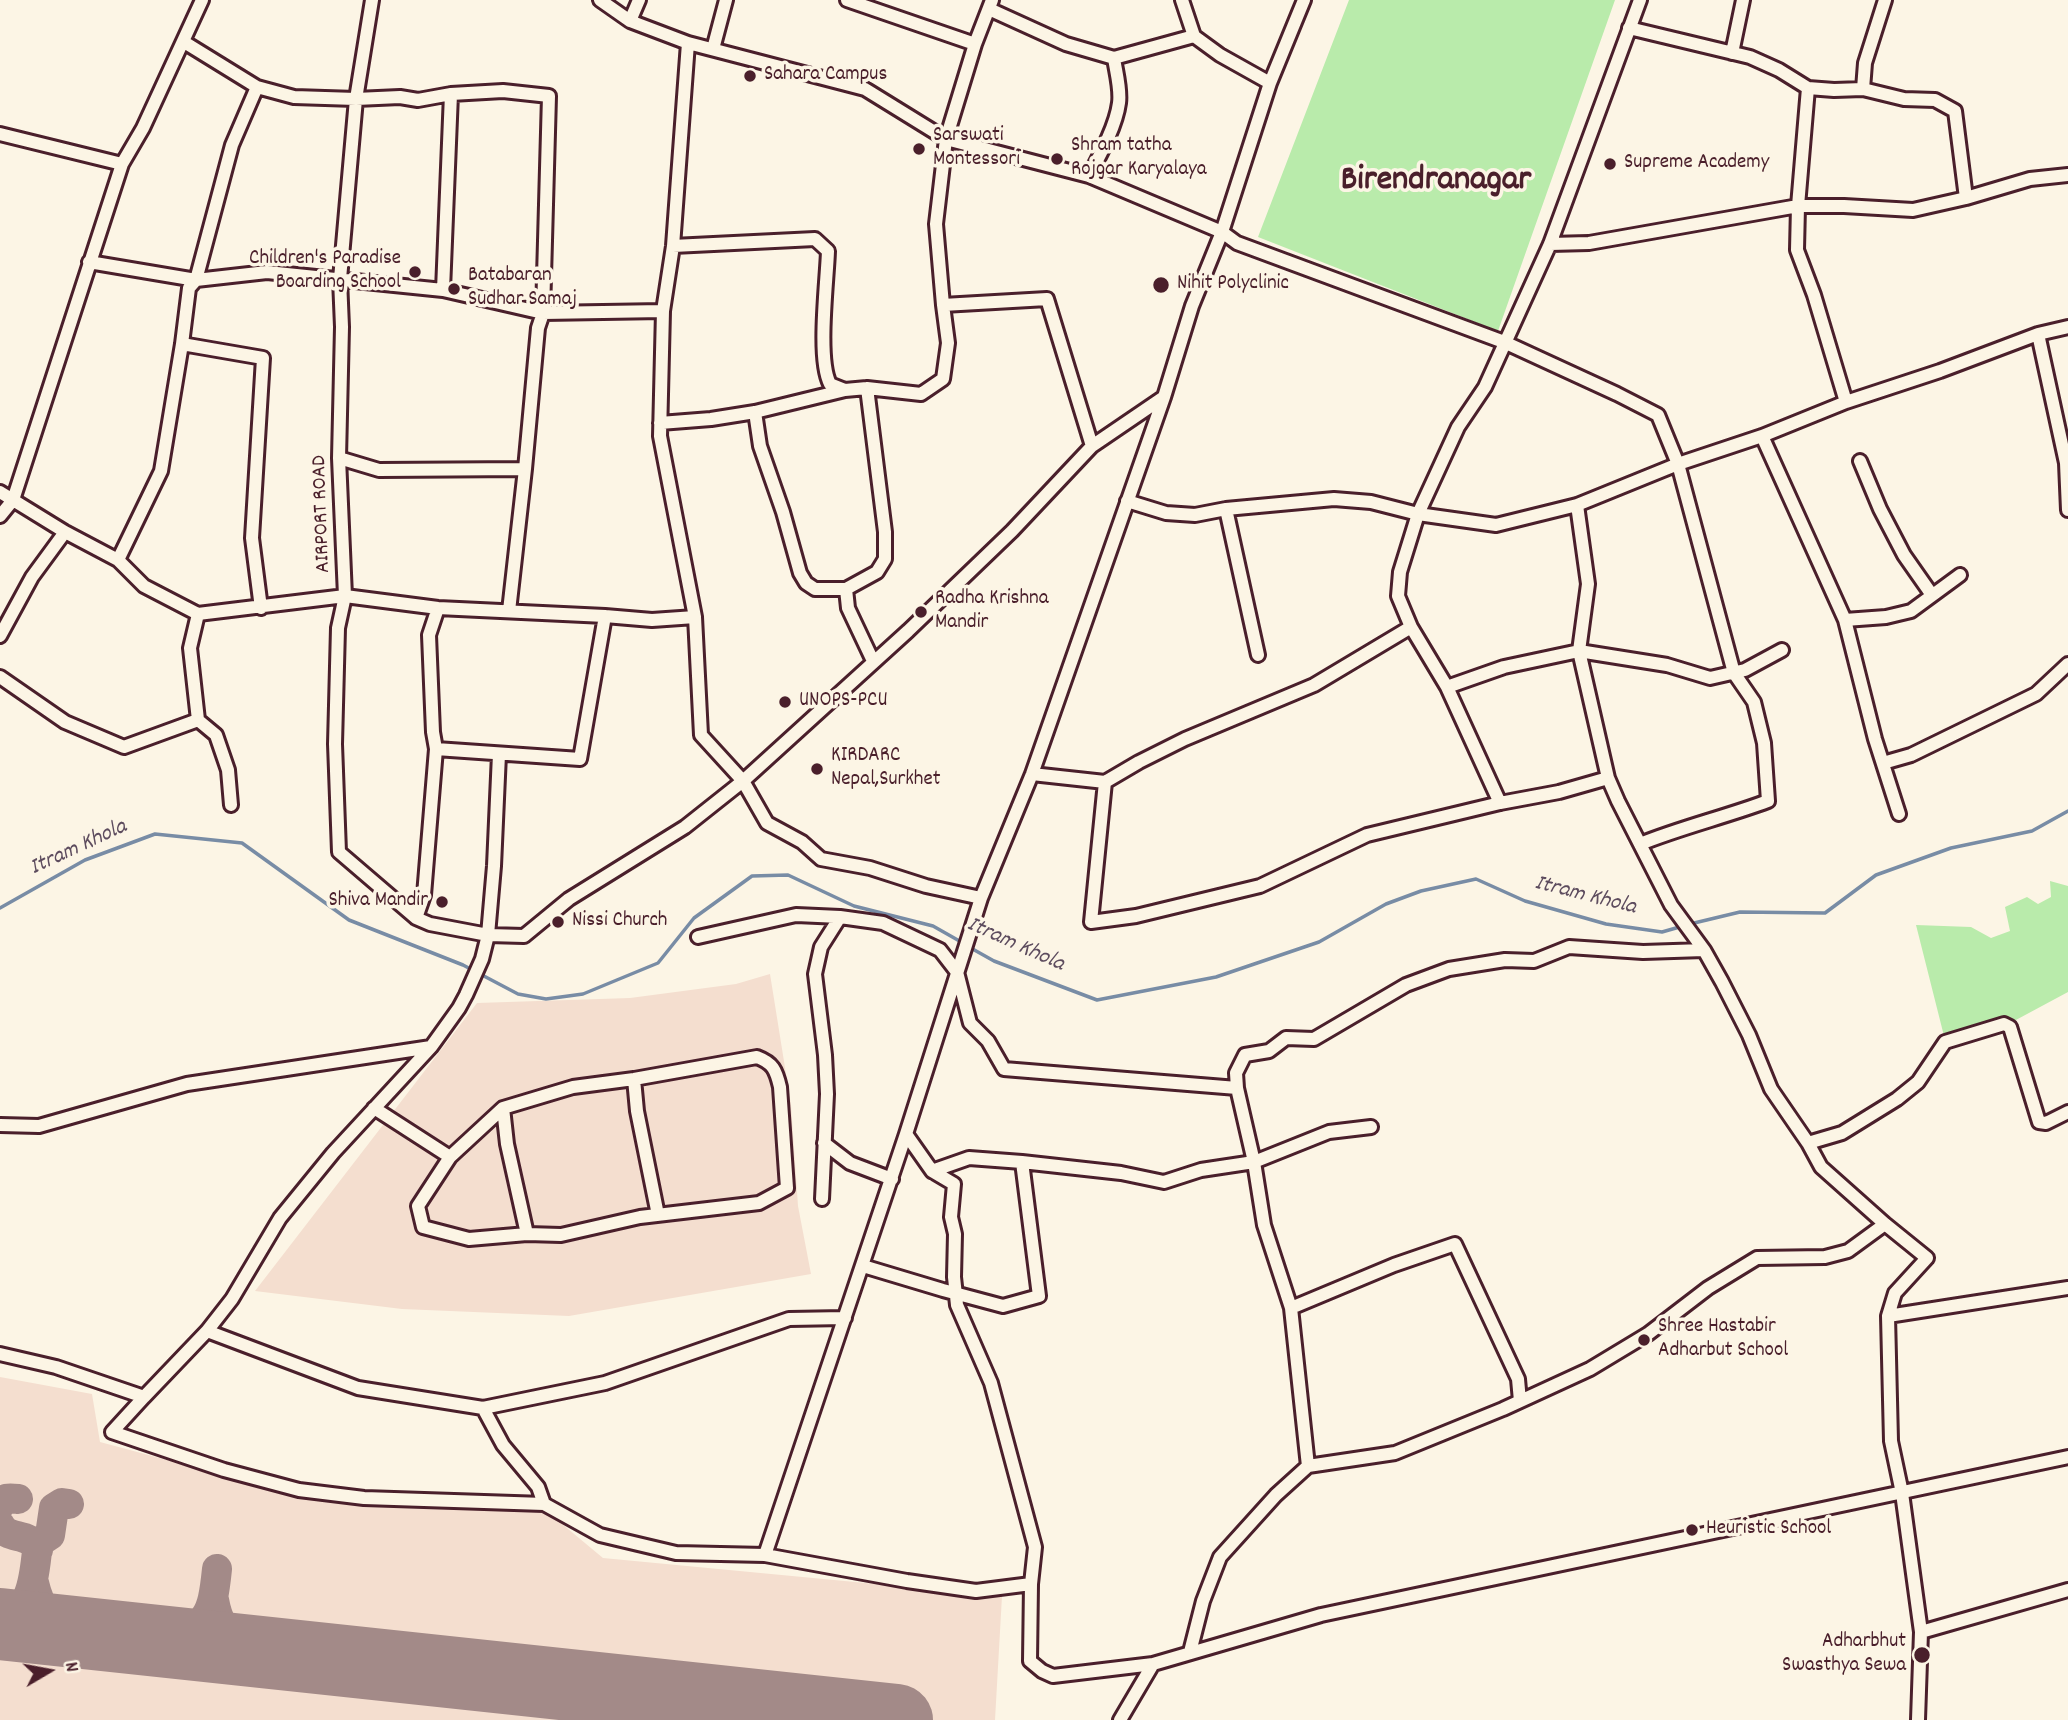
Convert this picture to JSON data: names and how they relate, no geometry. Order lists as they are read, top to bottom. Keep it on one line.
{"streets":{"street":["AIRPORT ROAD"]},"districts":["Birendranagar"],"water":["Itram Khola"],"places":["Sahara Campus","Sarswati Montessori","Shram tatha Rojgar Karyalaya","Supreme Academy","Children's Paradise Boarding School","Nihit Polyclinic","Batabaran Sudhar Samaj","Radha Krishna Mandir","UNOPS-PCU","KIRDARC Nepal,Surkhet","Shiva Mandir","Nissi Church","Shree Hastabir Adharbut School","Heuristic School","Adharbhut Swasthya Sewa"],"north":"right"}
